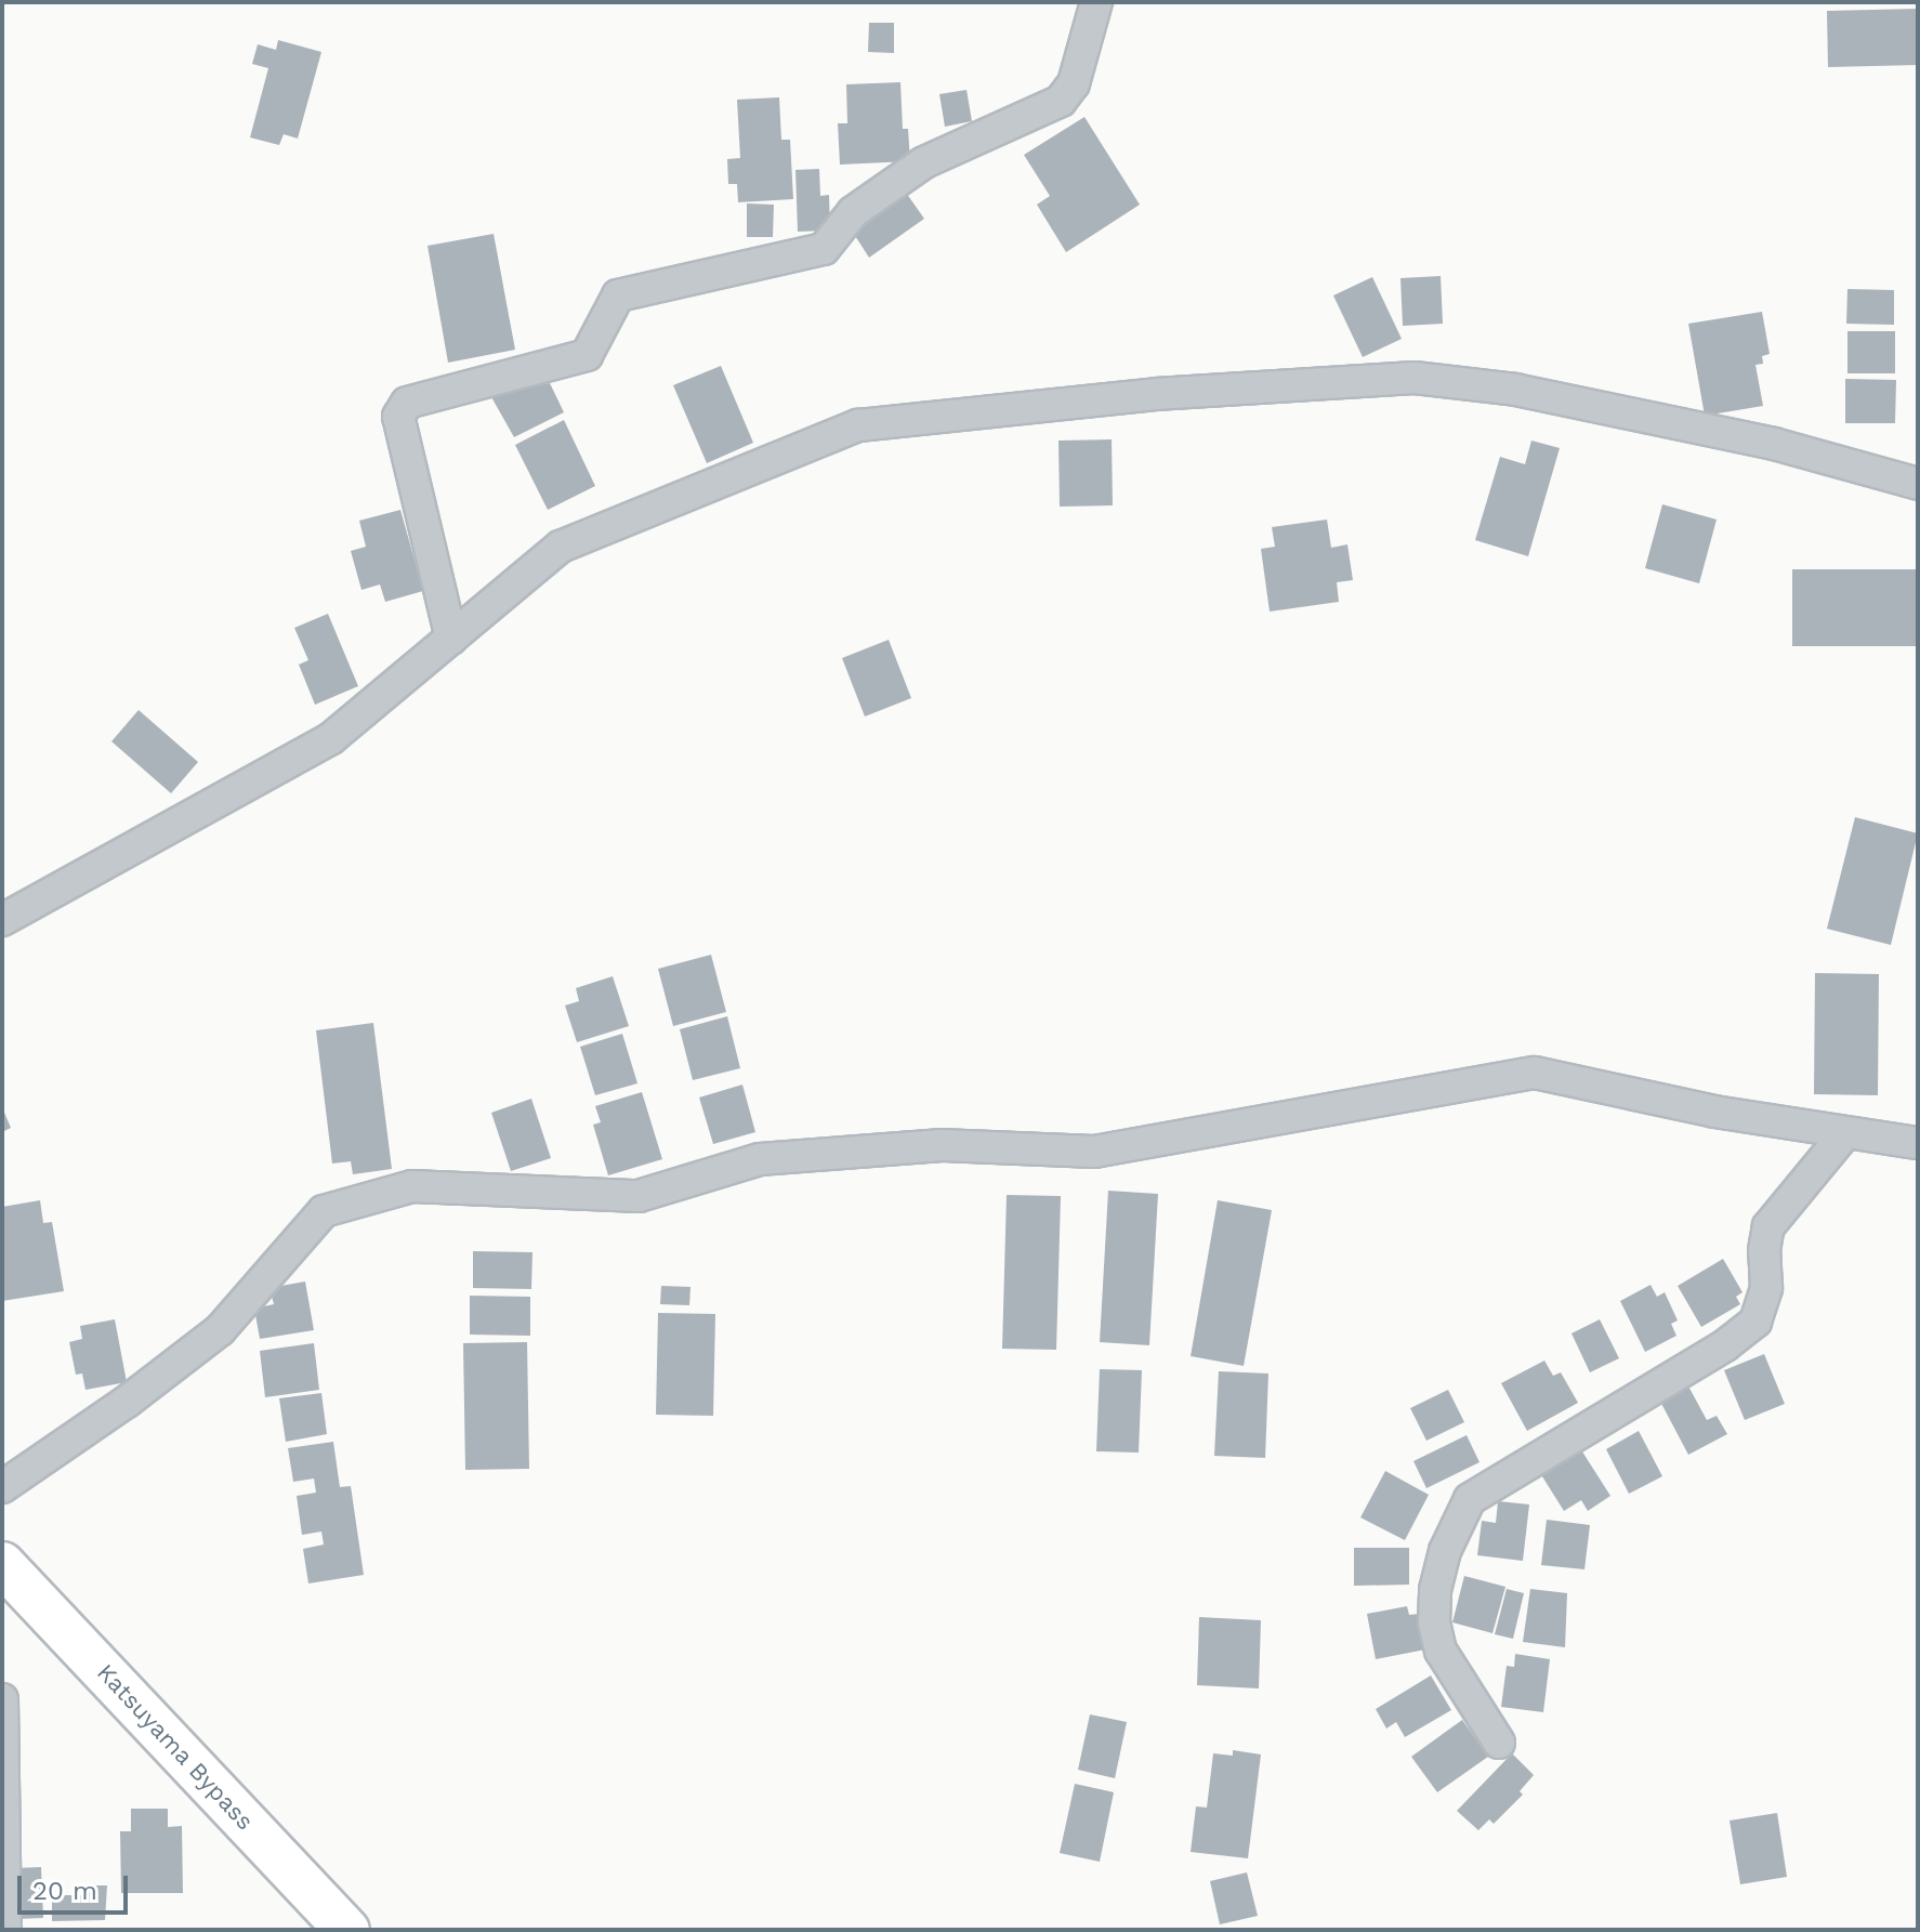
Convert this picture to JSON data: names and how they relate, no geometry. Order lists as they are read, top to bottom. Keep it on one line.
{"streets":{"main road":["Katsuyama Bypass"]},"scale_bar":"20 m"}
